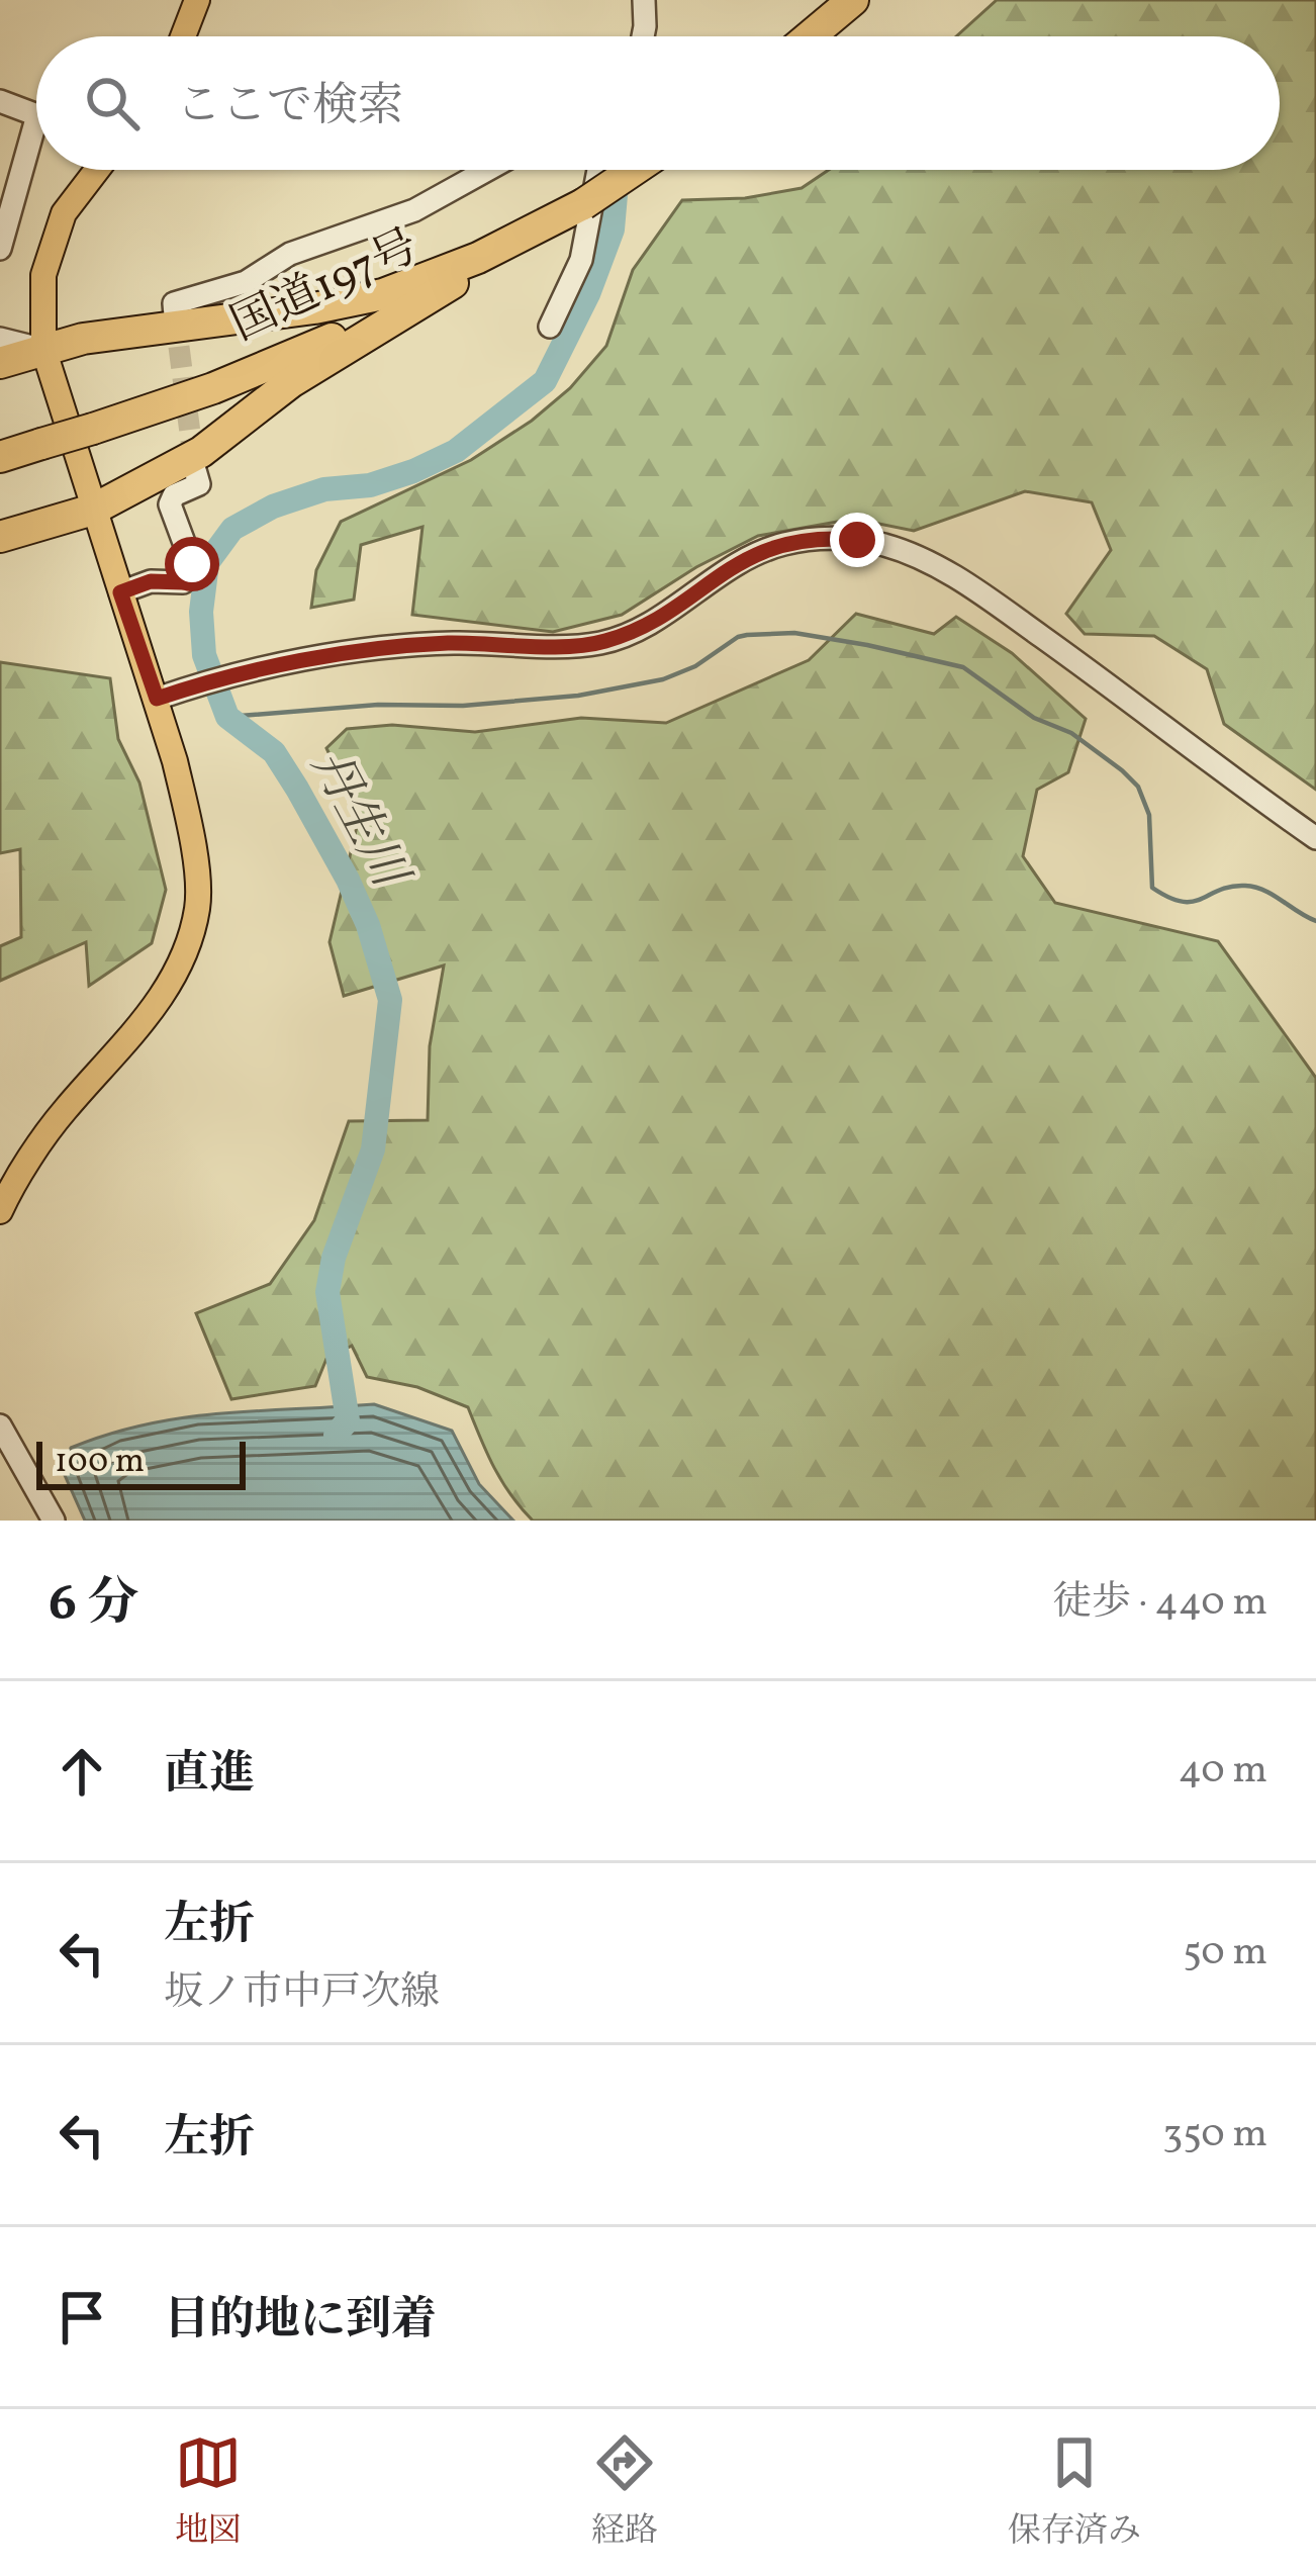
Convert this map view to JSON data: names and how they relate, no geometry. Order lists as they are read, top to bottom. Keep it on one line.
{"streets":{"highway":["国道197号"]},"water":["丹生川"],"scale_bar":"100 m","page":{"search":"ここで検索","scale":"100 m","heading":["6 分","徒歩 · 440 m"],"list":[["直進","40 m"],["左折","坂ノ市中戸次線","50 m"],["左折","350 m"],"目的地に到着"],"nav":["地図","経路","保存済み"]}}
